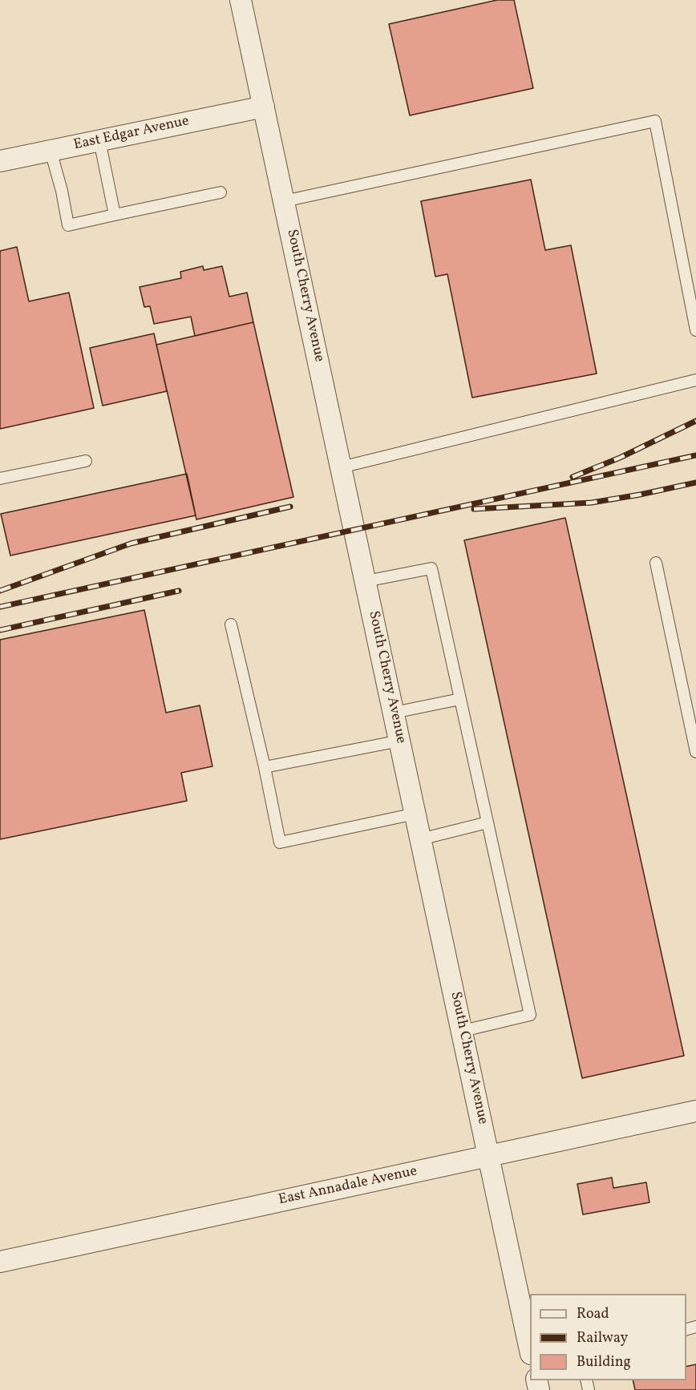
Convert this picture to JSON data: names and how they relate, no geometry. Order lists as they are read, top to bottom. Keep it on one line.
{"streets":{"street":["East Edgar Avenue","South Cherry Avenue","East Annadale Avenue"]},"crossings":[["East Edgar Avenue","South Cherry Avenue"],["South Cherry Avenue","East Annadale Avenue"]],"legend":["Road","Railway","Building"]}
